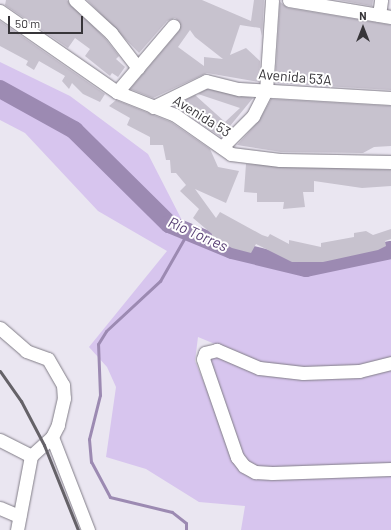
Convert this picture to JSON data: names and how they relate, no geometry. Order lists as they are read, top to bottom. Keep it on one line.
{"streets":{"street":["Avenida 53A","Avenida 53"]},"crossings":[["Avenida 53A","Avenida 53"]],"water":["Río Torres"],"scale_bar":"50 m","north":"top"}
